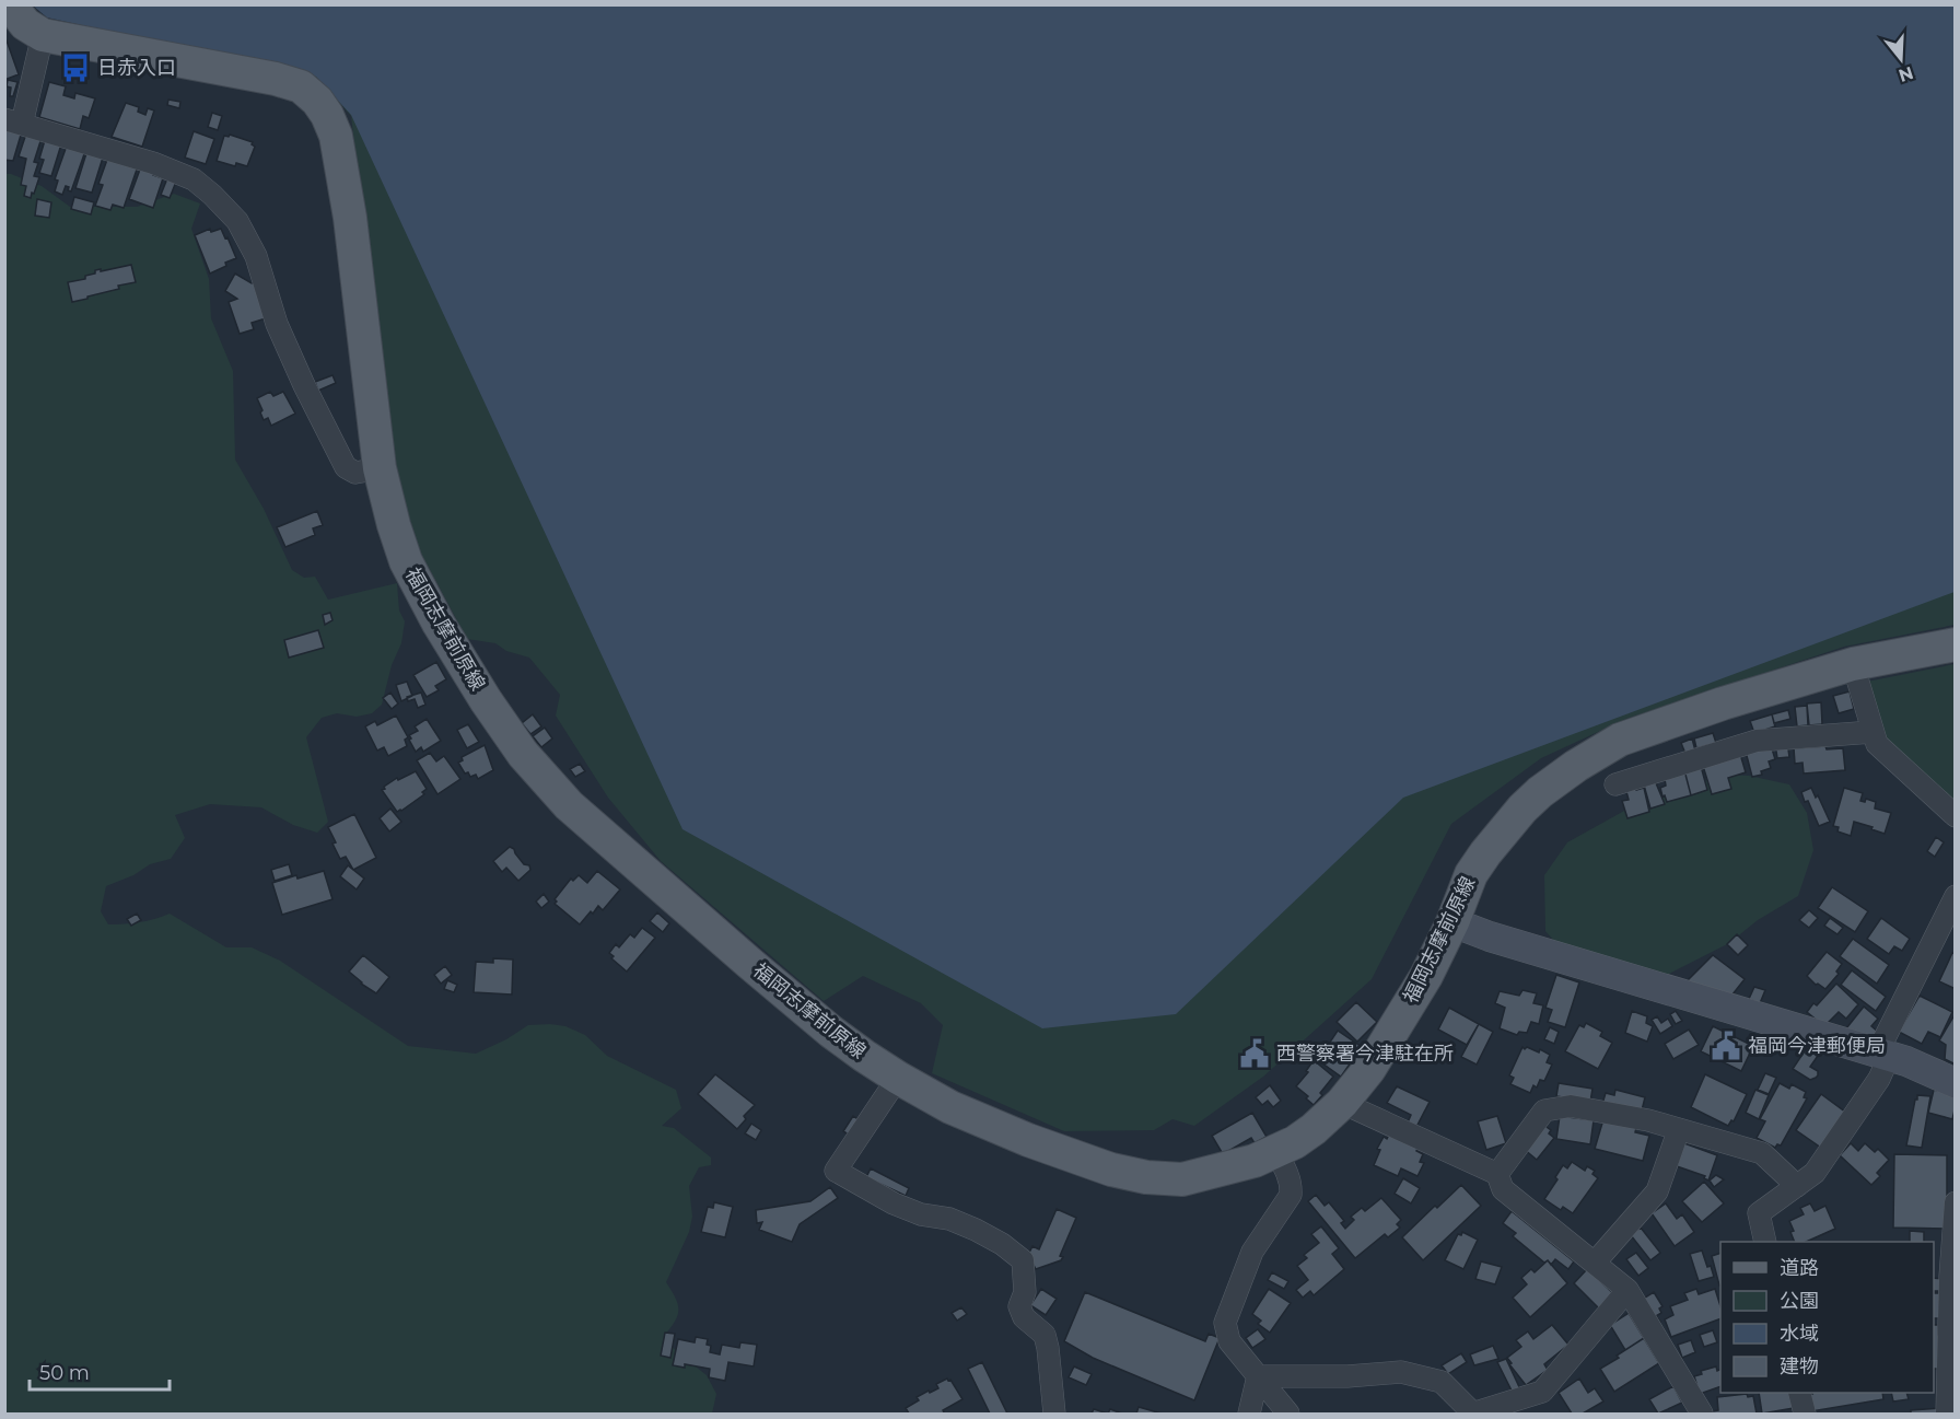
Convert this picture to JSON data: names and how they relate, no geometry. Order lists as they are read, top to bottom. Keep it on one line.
{"streets":{"main road":["福岡志摩前原線"]},"places":{"bus stop":["日赤入口"],"public building":["福岡今津郵便局","西警察署今津駐在所"]},"legend":["道路","公園","水域","建物"],"scale_bar":"50 m","north":"bottom"}
